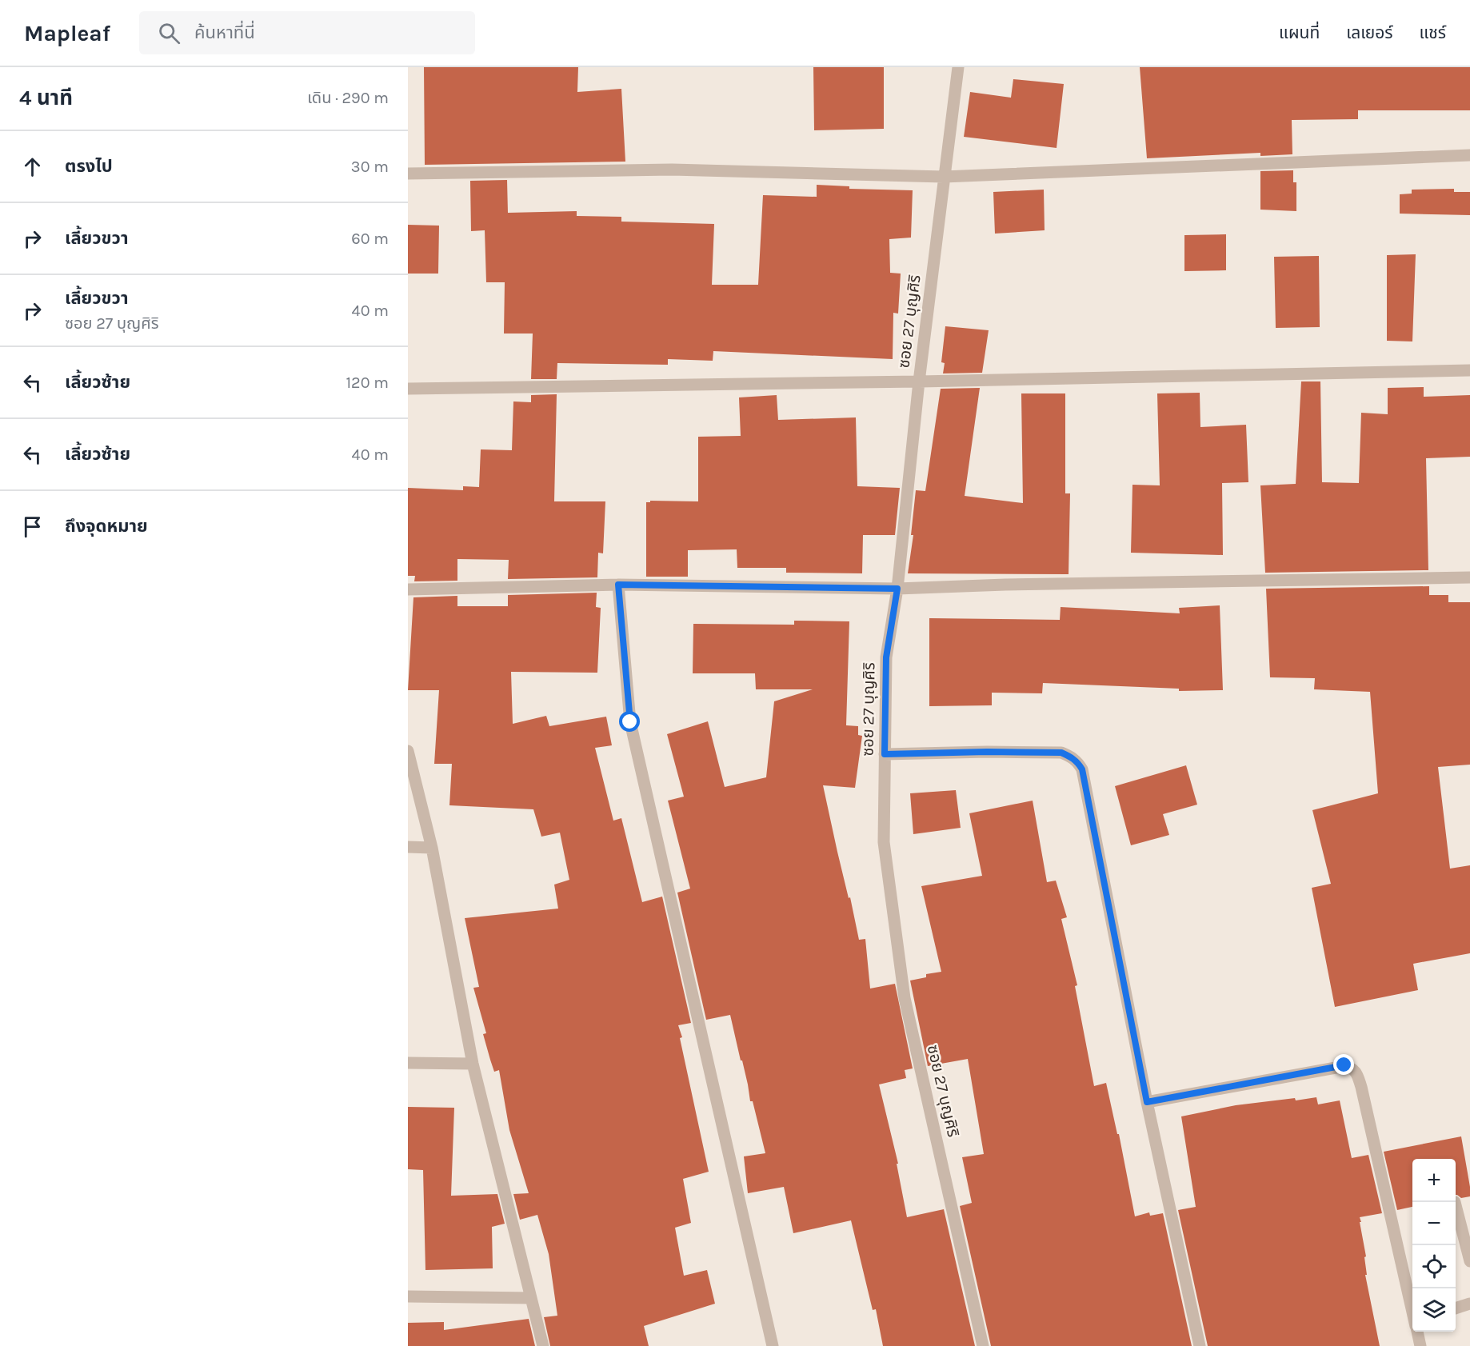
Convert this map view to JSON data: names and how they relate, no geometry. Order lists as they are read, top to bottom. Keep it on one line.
{"streets":{"street":["ซอย 27 บุญศิริ"]},"page":{"header":"Mapleaf","search":"ค้นหาที่นี่","nav":["แผนที่","เลเยอร์","แชร์"],"heading":["4 นาที","เดิน · 290 m"],"list":[["ตรงไป","30 m"],["เลี้ยวขวา","60 m"],["เลี้ยวขวา","ซอย 27 บุญศิริ","40 m"],["เลี้ยวซ้าย","120 m"],["เลี้ยวซ้าย","40 m"],"ถึงจุดหมาย"],"map_buttons":["+","−"]}}
